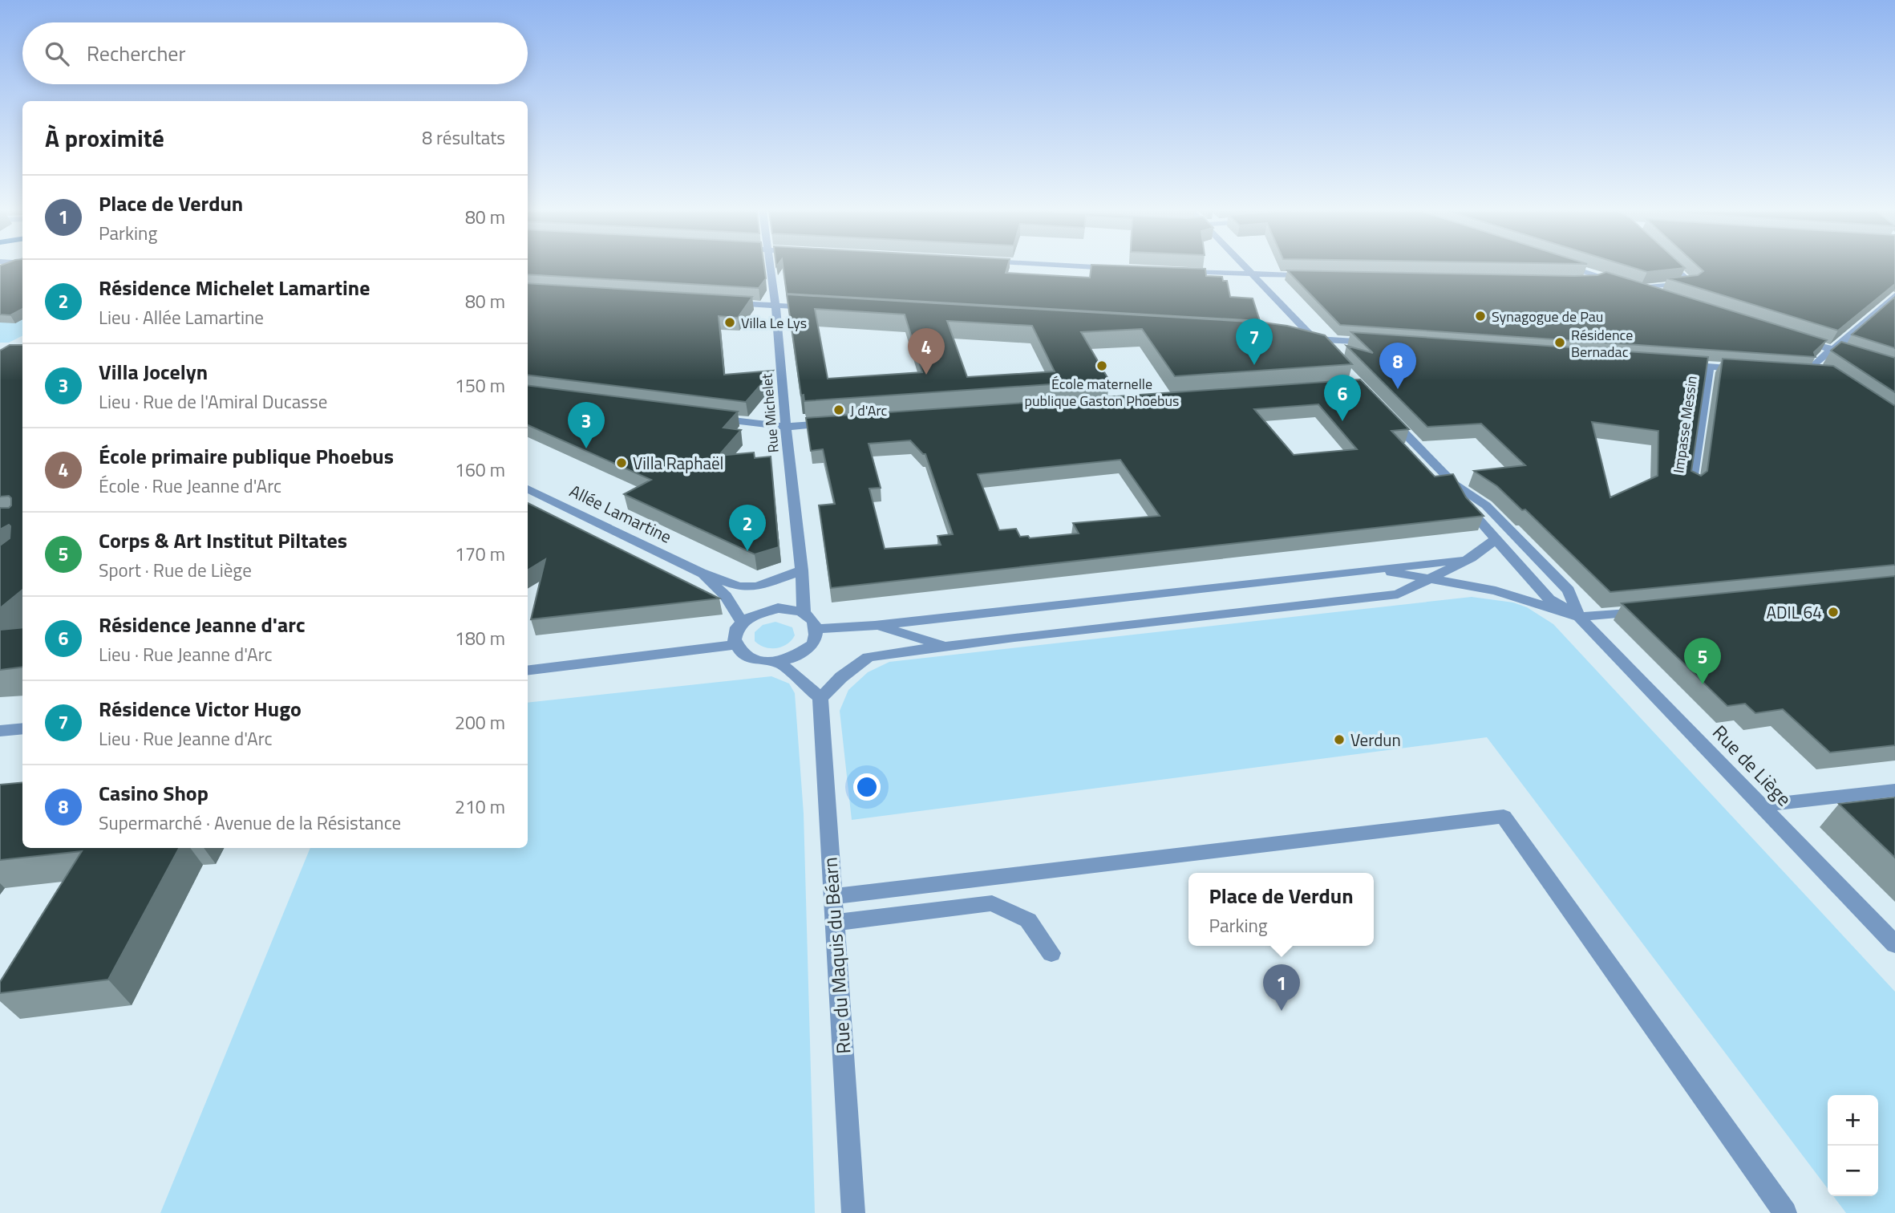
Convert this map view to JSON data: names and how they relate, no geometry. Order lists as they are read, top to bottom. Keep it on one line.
{"streets":{"street":["Rue Michelet","Impasse Messin","Allée Lamartine","Rue de Liège","Rue du Maquis du Béarn"]},"crossings":[["Rue Michelet","Allée Lamartine"]],"places":["Synagogue de Pau","Villa Le Lys","Résidence Bernadac","École maternelle publique Gaston Phoebus","J d'Arc","Villa Raphaël","ADIL 64","Verdun"],"page":{"search":"Rechercher","heading":["À proximité","8 résultats"],"list":[{"mark":"1","name":"Place de Verdun","note":"Parking","value":"80 m"},{"mark":"2","name":"Résidence Michelet Lamartine","note":"Lieu · Allée Lamartine","value":"80 m"},{"mark":"3","name":"Villa Jocelyn","note":"Lieu · Rue de l'Amiral Ducasse","value":"150 m"},{"mark":"4","name":"École primaire publique Phoebus","note":"École · Rue Jeanne d'Arc","value":"160 m"},{"mark":"5","name":"Corps & Art Institut Piltates","note":"Sport · Rue de Liège","value":"170 m"},{"mark":"6","name":"Résidence Jeanne d'arc","note":"Lieu · Rue Jeanne d'Arc","value":"180 m"},{"mark":"7","name":"Résidence Victor Hugo","note":"Lieu · Rue Jeanne d'Arc","value":"200 m"},{"mark":"8","name":"Casino Shop","note":"Supermarché · Avenue de la Résistance","value":"210 m"}],"pins":["7","4","8","6","3","2","5","1"],"popup":["Place de Verdun","Parking"],"map_buttons":["+","−"]}}
